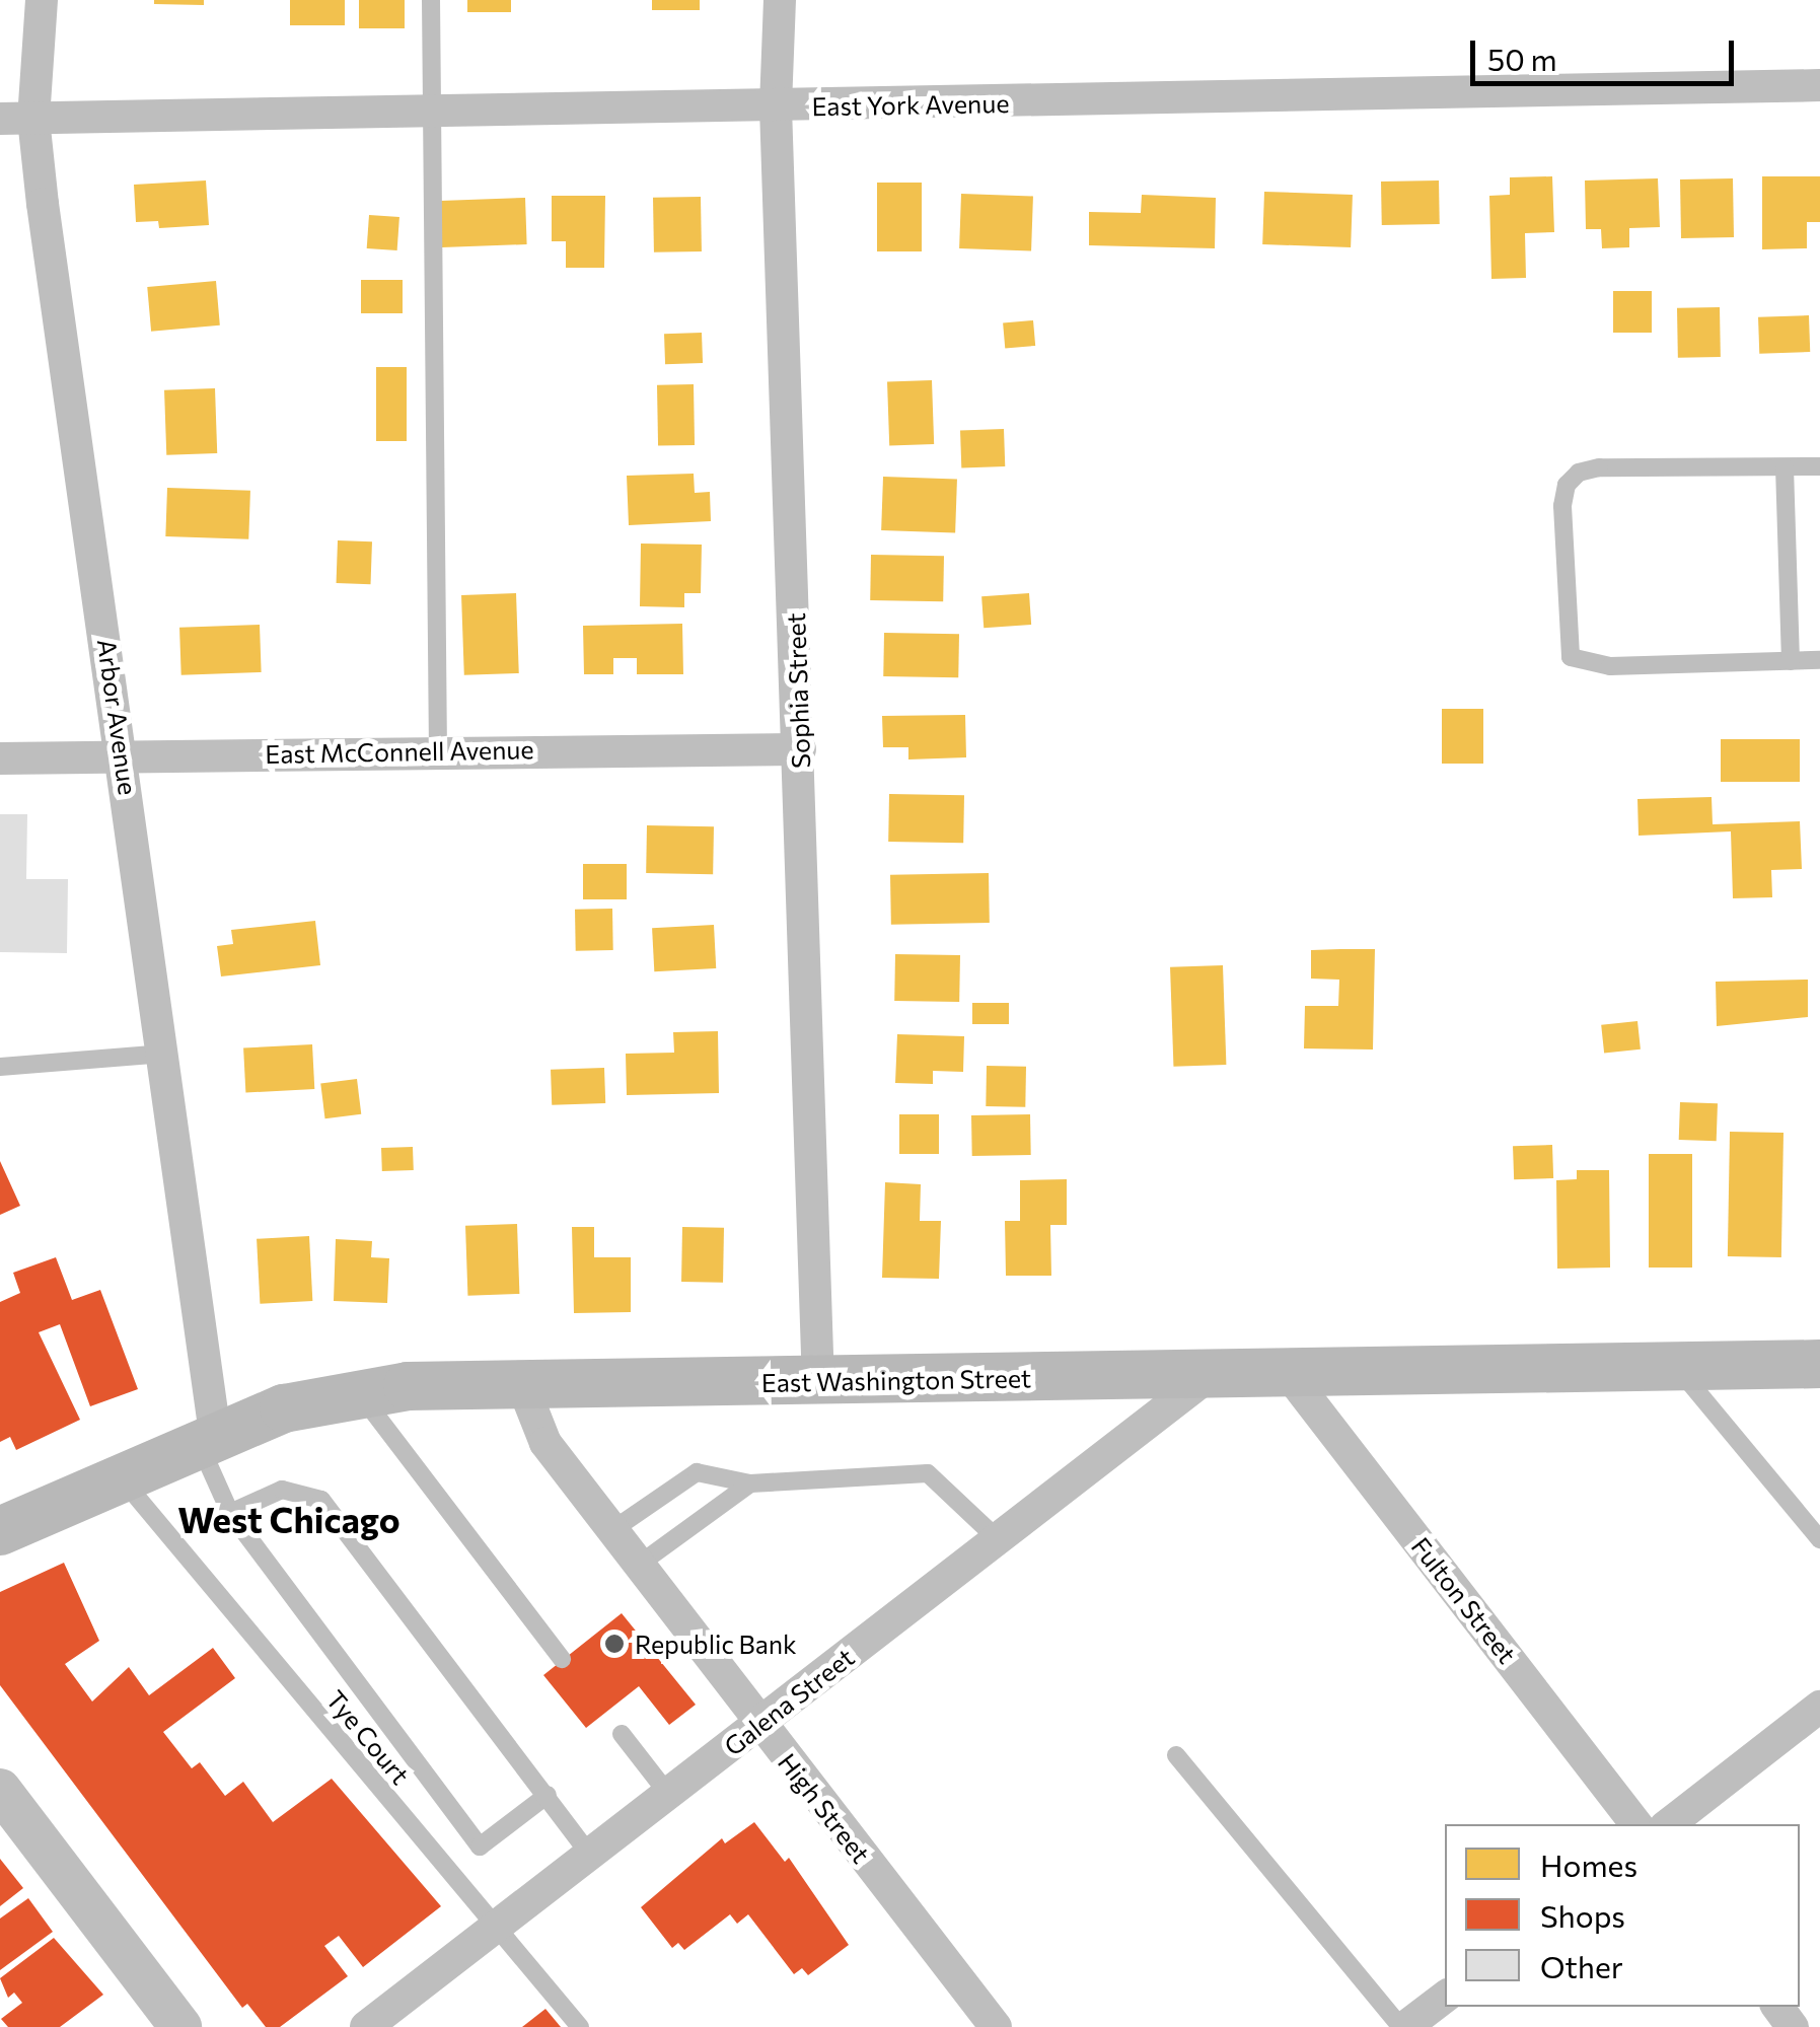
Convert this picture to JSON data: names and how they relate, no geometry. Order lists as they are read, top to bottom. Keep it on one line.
{"streets":{"main road":["East Washington Street"],"street":["East York Avenue","Sophia Street","Arbor Avenue","East McConnell Avenue","Fulton Street","Galena Street","High Street"],"lane":["Tye Court"]},"crossings":[["East York Avenue","Sophia Street"],["East York Avenue","Arbor Avenue"],["Sophia Street","East McConnell Avenue"],["Sophia Street","East Washington Street"],["Arbor Avenue","East McConnell Avenue"],["Arbor Avenue","East Washington Street"],["East Washington Street","Fulton Street"],["East Washington Street","Galena Street"],["East Washington Street","Tye Court"],["East Washington Street","High Street"],["Galena Street","Tye Court"],["Galena Street","High Street"]],"districts":["West Chicago"],"places":["Republic Bank"],"legend":["Homes","Shops","Other"],"scale_bar":"50 m"}
